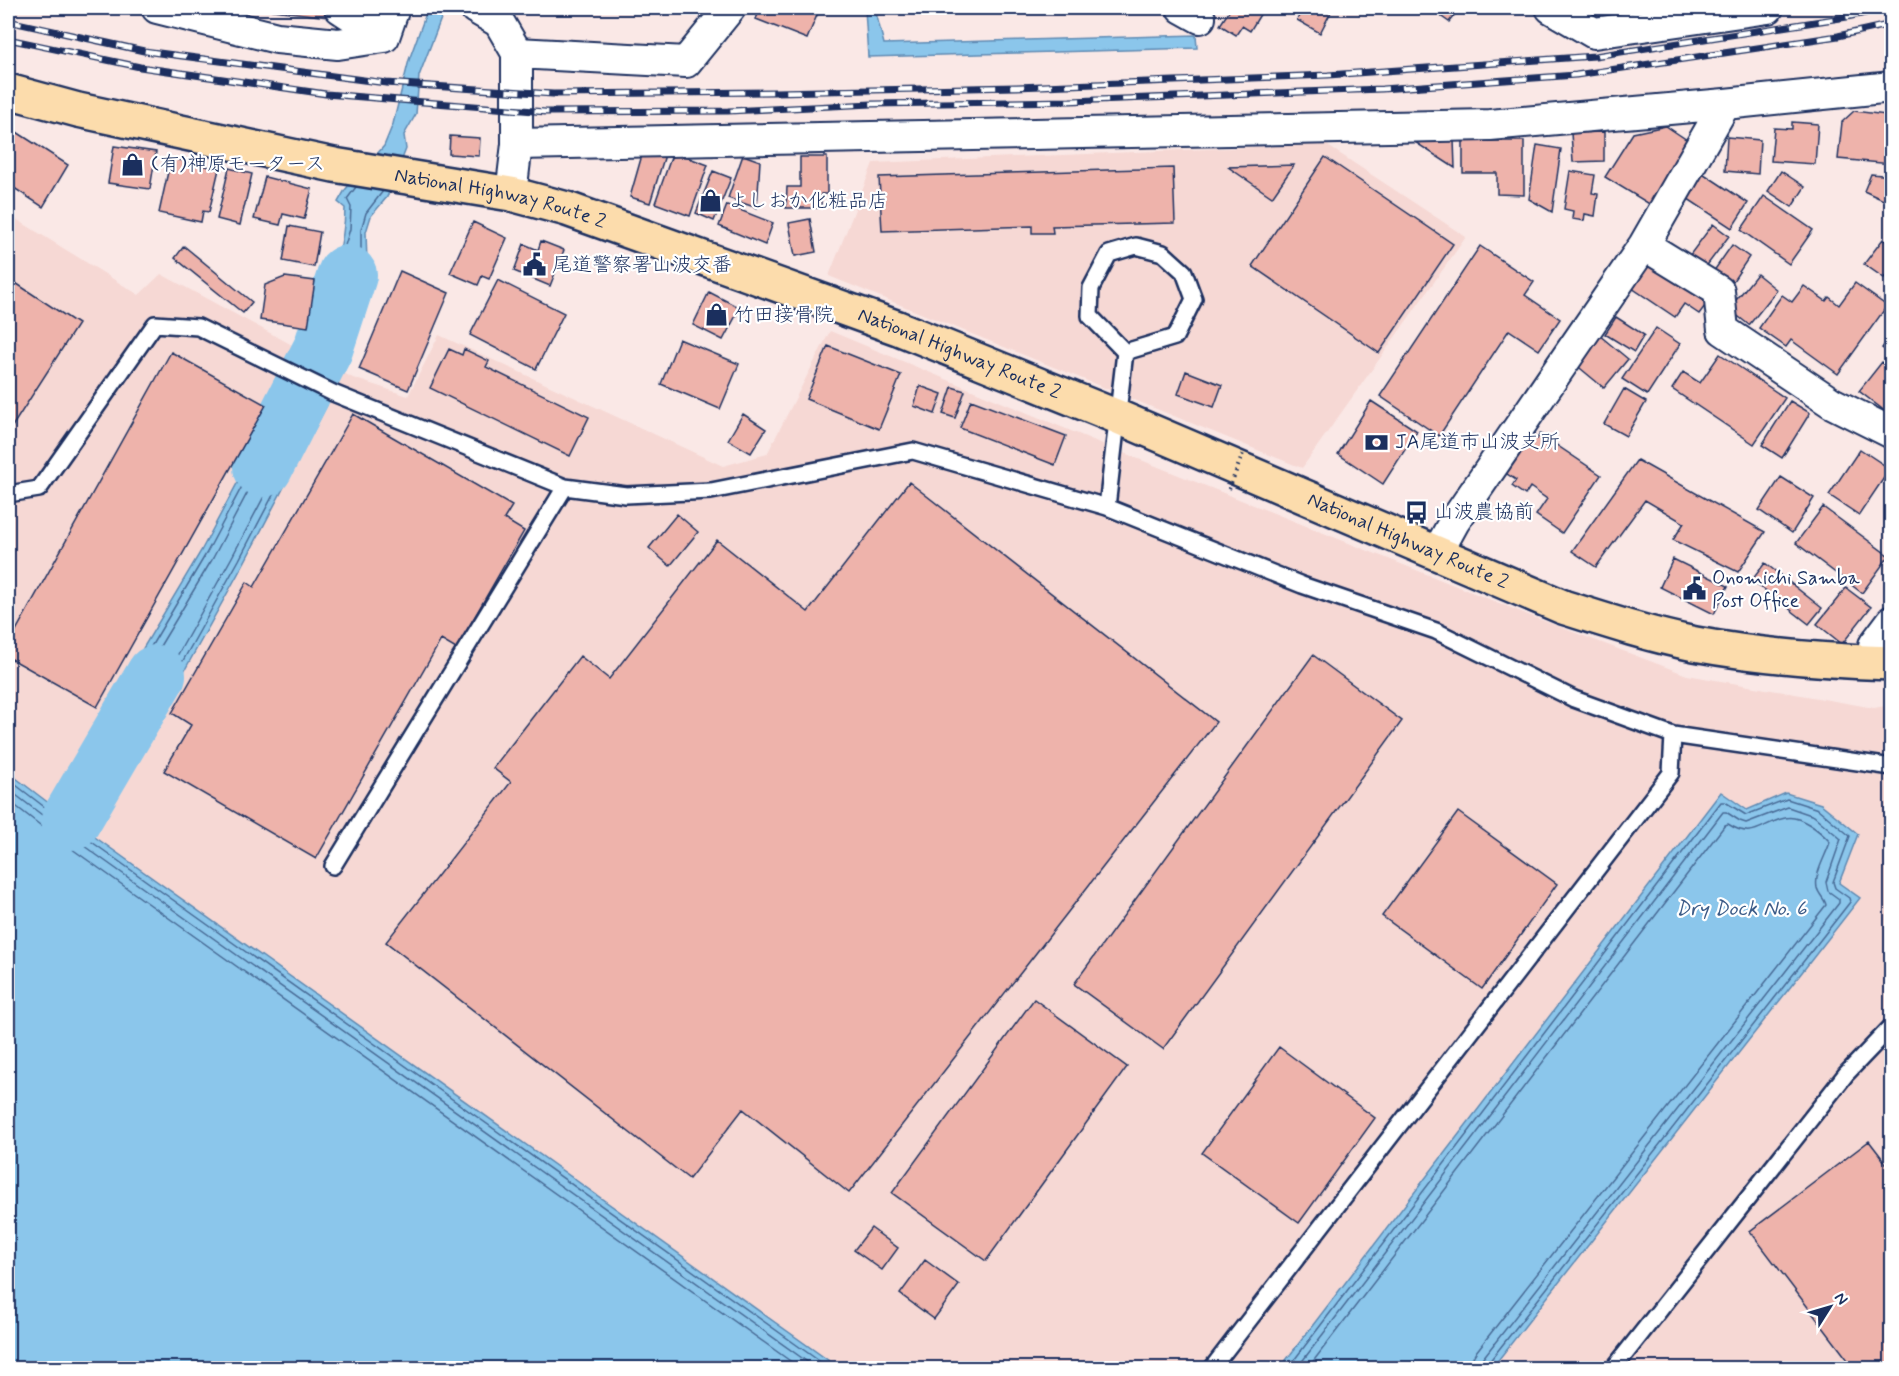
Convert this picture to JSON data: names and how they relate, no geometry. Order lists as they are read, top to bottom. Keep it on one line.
{"streets":{"highway":["National Highway Route 2"]},"water":["Dry Dock No. 6"],"places":{"shop":["(有)神原モータース","よしおか化粧品店","竹田接骨院"],"public building":["尾道警察署山波交番","Onomichi Samba Post Office"],"bank":["JA尾道市山波支所"],"bus stop":["山波農協前"]},"north":"top right"}
